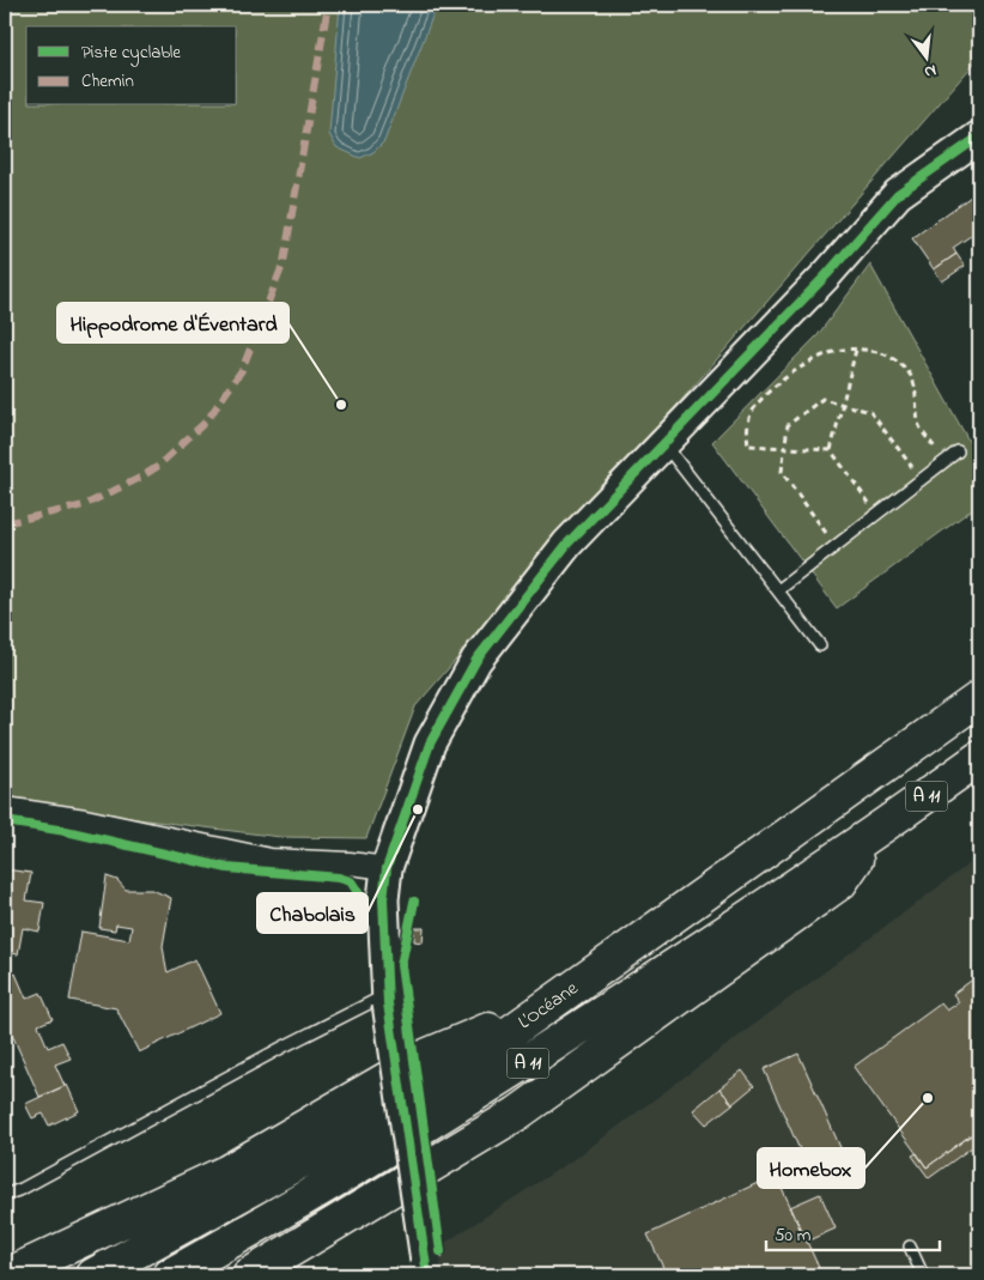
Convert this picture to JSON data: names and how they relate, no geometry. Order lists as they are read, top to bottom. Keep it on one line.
{"streets":{"highway":["A 11","L’Océane"]},"places":["Hippodrome d'Éventard","Chabolais","Homebox"],"legend":["Piste cyclable","Chemin"],"scale_bar":"50 m","north":"bottom"}
